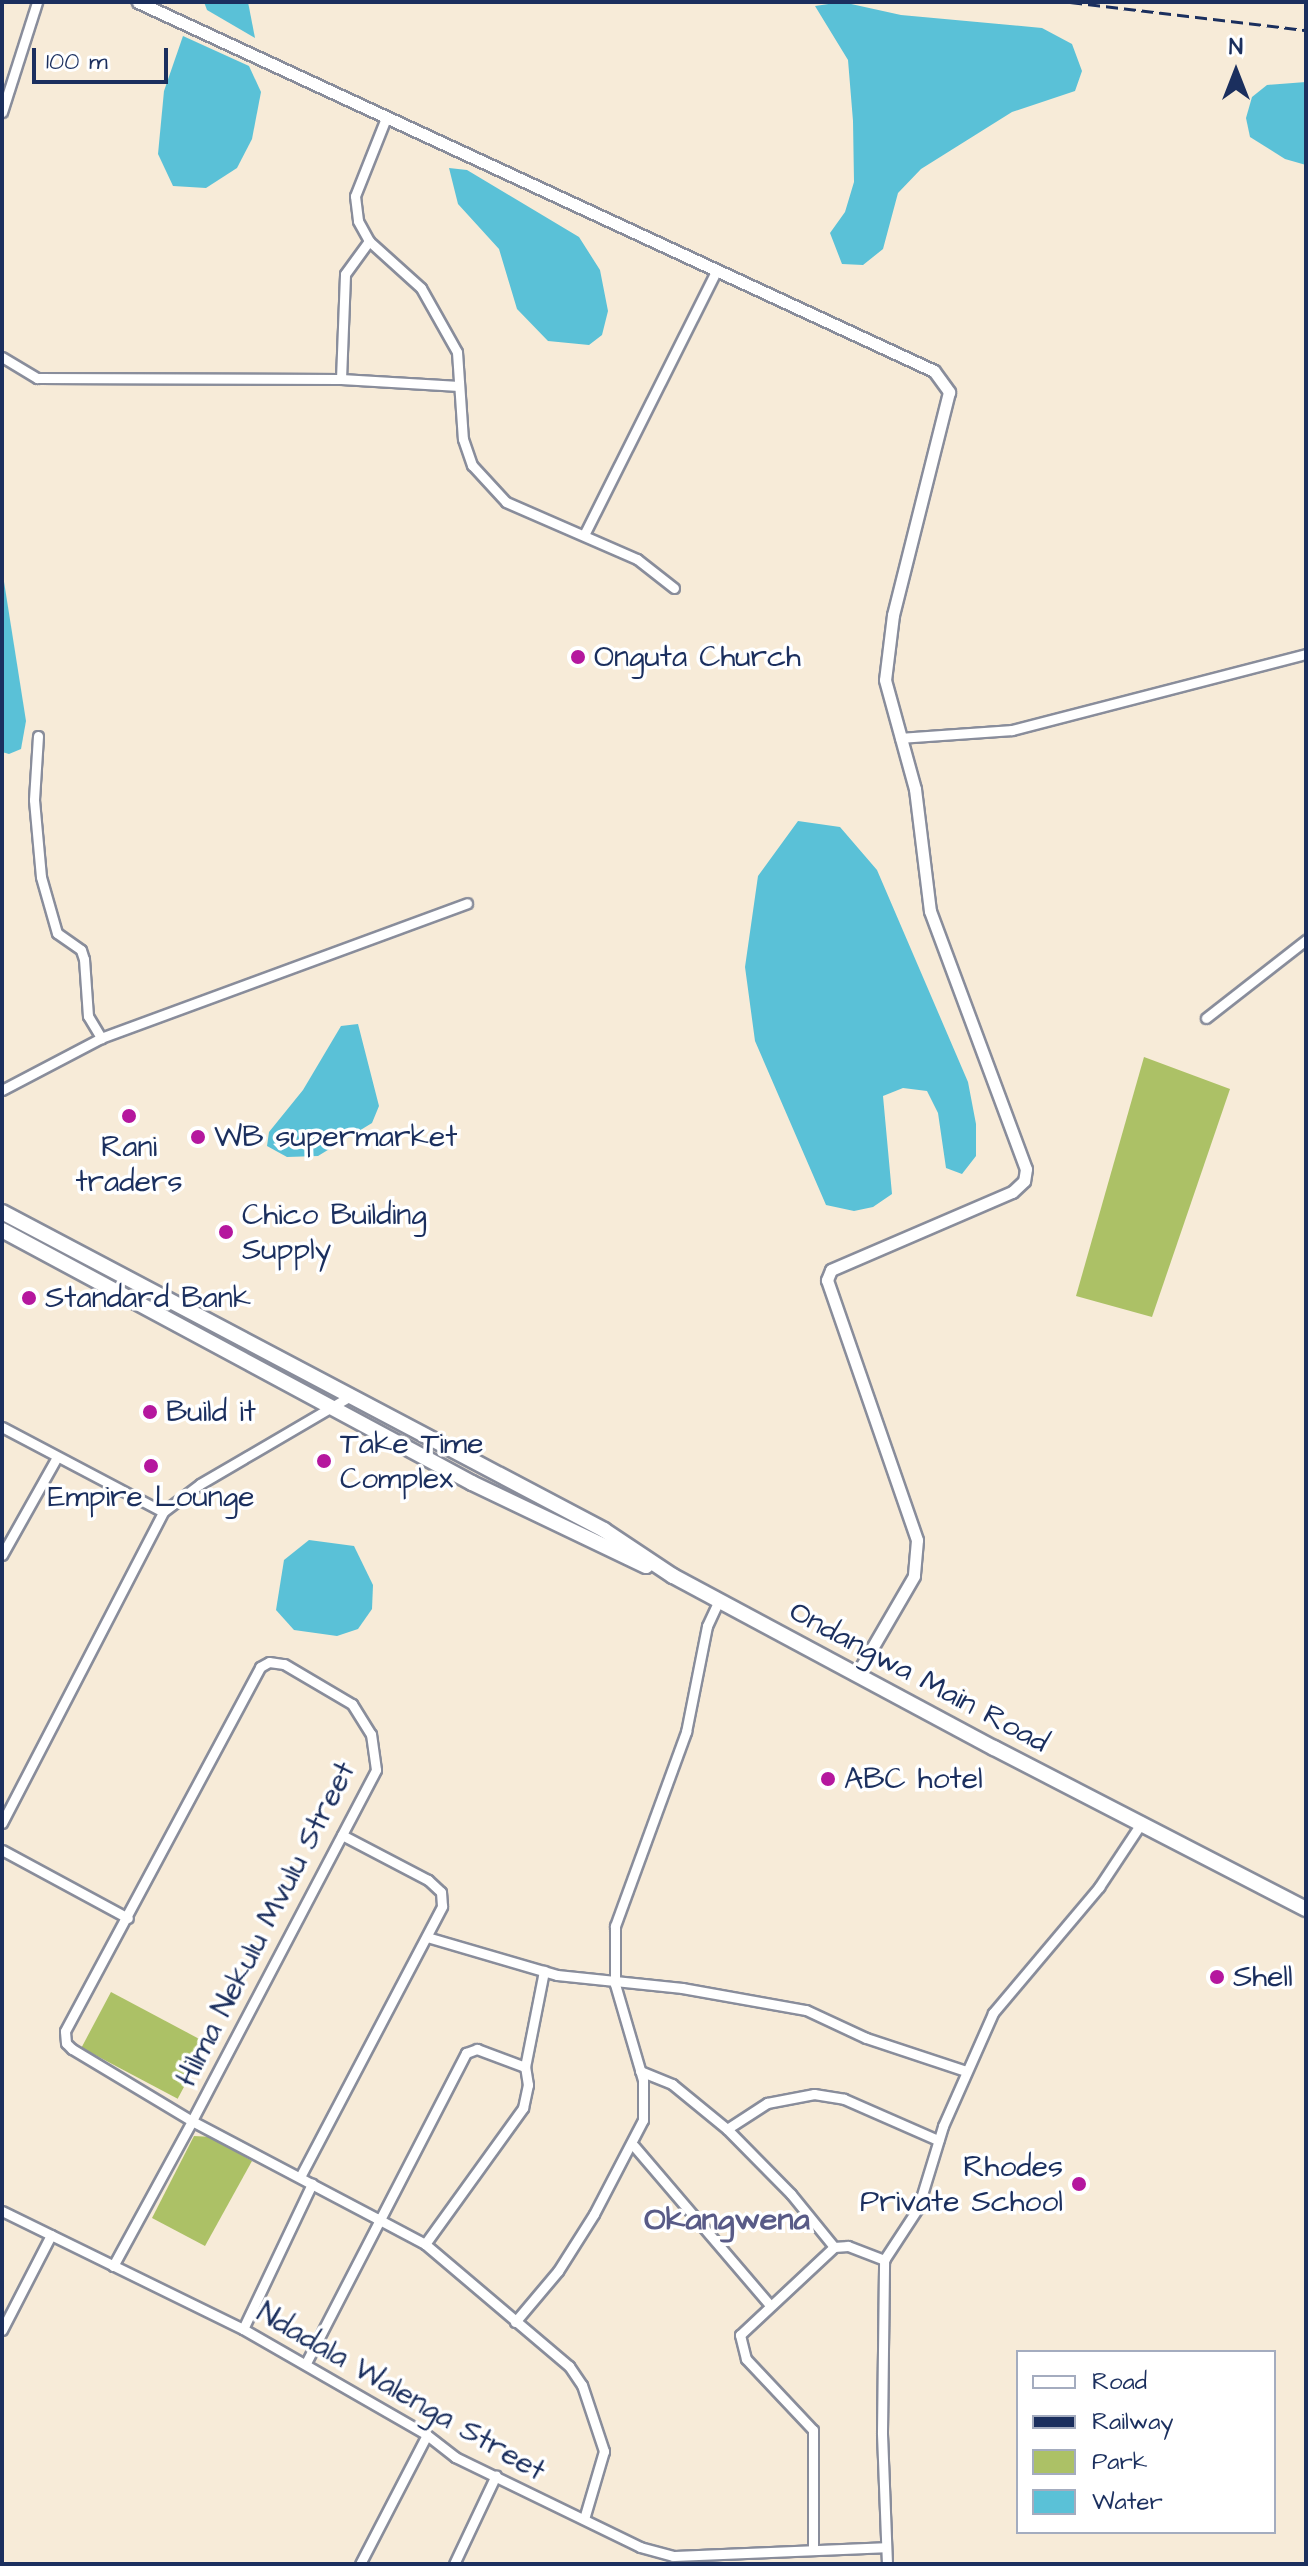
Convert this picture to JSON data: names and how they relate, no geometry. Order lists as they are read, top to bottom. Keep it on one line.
{"streets":{"main road":["Ondangwa Main Road"],"street":["Hilma Nekulu Mvulu Street","Ndadala Walenga Street"]},"crossings":[["Hilma Nekulu Mvulu Street","Ndadala Walenga Street"]],"districts":["Okangwena"],"places":["Onguta Church","Rani traders","WB supermarket","Chico Building Supply","Standard Bank","Build it","Take Time Complex","Empire Lounge","ABC hotel","Shell","Rhodes Private School"],"legend":["Road","Railway","Park","Water"],"scale_bar":"100 m","north":"top"}
